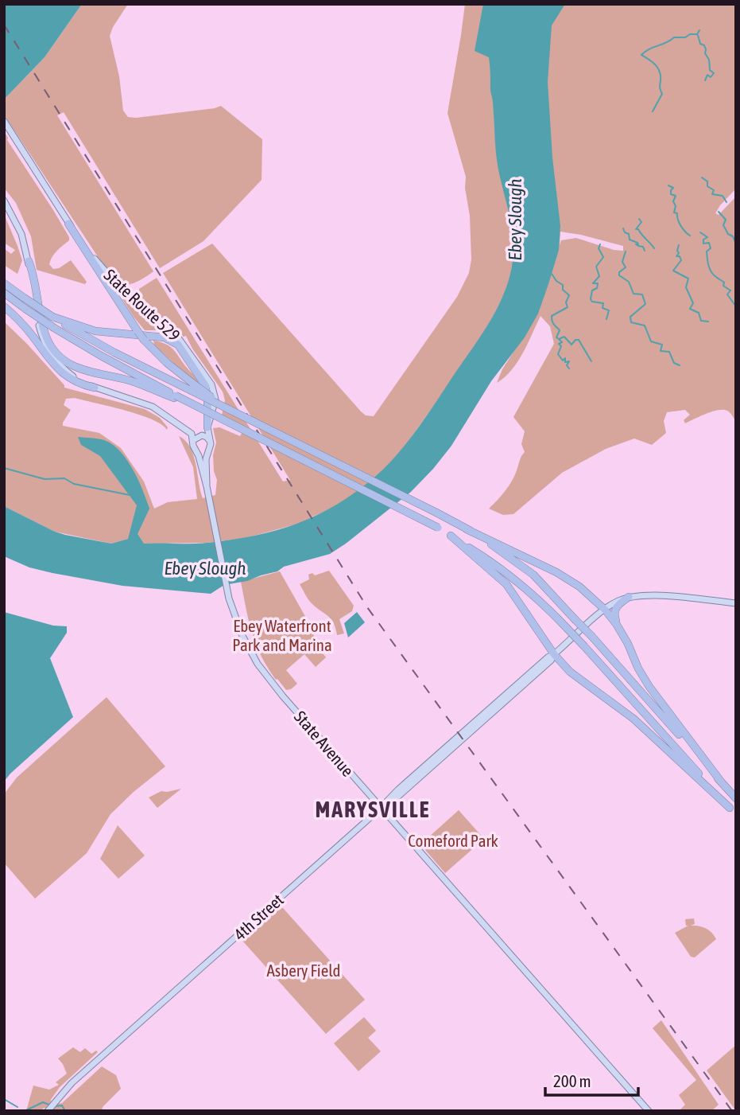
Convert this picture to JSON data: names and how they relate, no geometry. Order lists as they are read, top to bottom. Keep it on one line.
{"streets":{"main road":["State Route 529","State Avenue","4th Street"]},"crossings":[["State Avenue","4th Street"]],"districts":["MARYSVILLE"],"water":["Ebey Slough"],"parks":["Ebey Waterfront Park and Marina","Comeford Park","Asbery Field"],"scale_bar":"200 m"}
